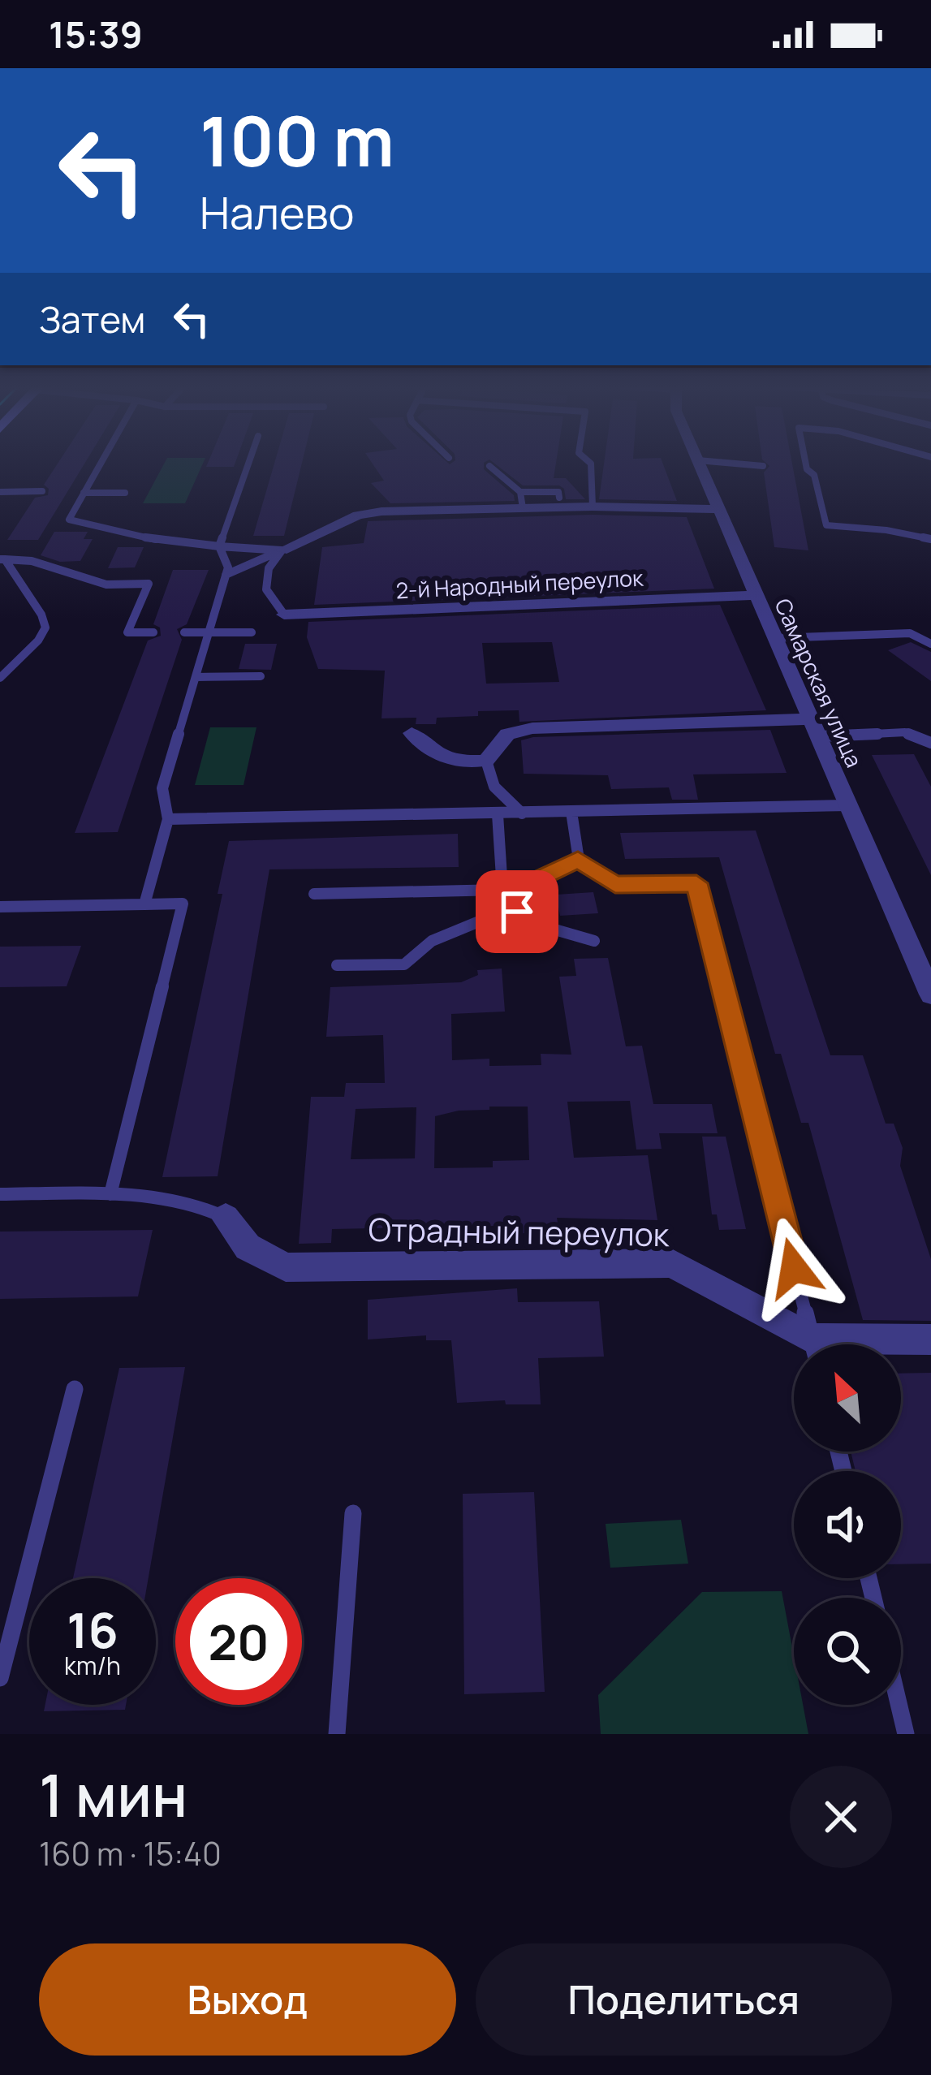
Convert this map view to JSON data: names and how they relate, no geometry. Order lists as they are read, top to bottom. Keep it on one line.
{"streets":{"street":["2-й Народный переулок","Самарская улица","Отрадный переулок"]},"crossings":[["2-й Народный переулок","Самарская улица"]],"north":"top left","page":{"status":"15:39","turn":["100 m","Налево"],"then":"Затем","speed":"16 km/h","limit":"20","heading":["1 мин","160 m · 15:40"],"buttons":["Выход","Поделиться"]}}
